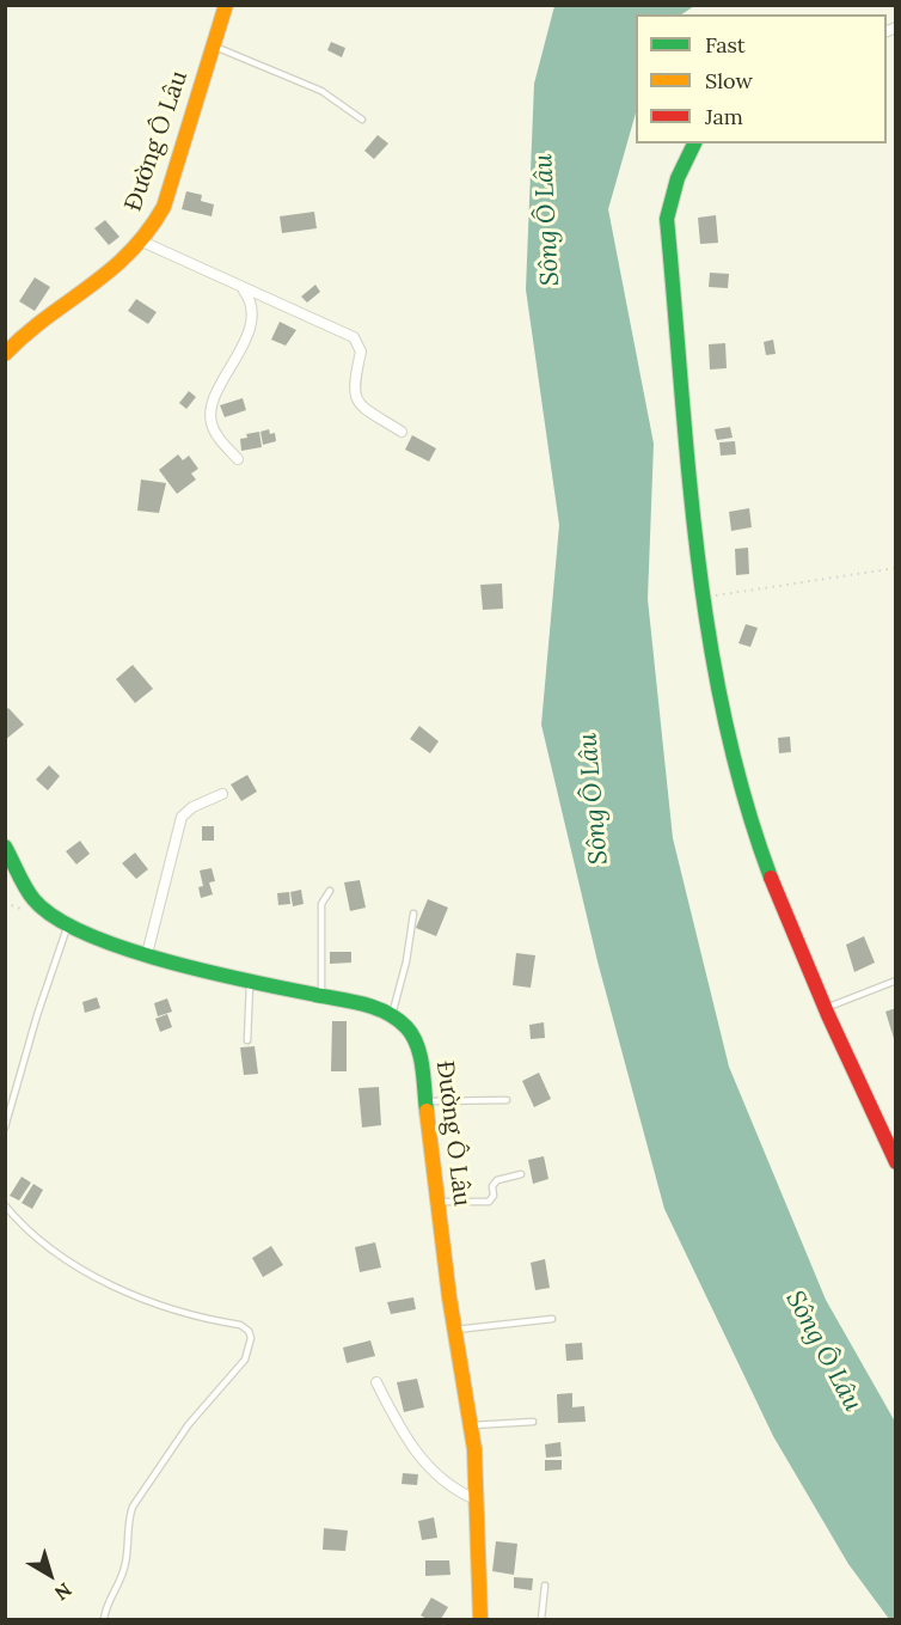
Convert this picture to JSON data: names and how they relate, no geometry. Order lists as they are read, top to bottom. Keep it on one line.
{"streets":{"main road":["Đường Ô Lâu"]},"water":["Sông Ô Lâu"],"legend":["Fast","Slow","Jam"],"north":"bottom right"}
